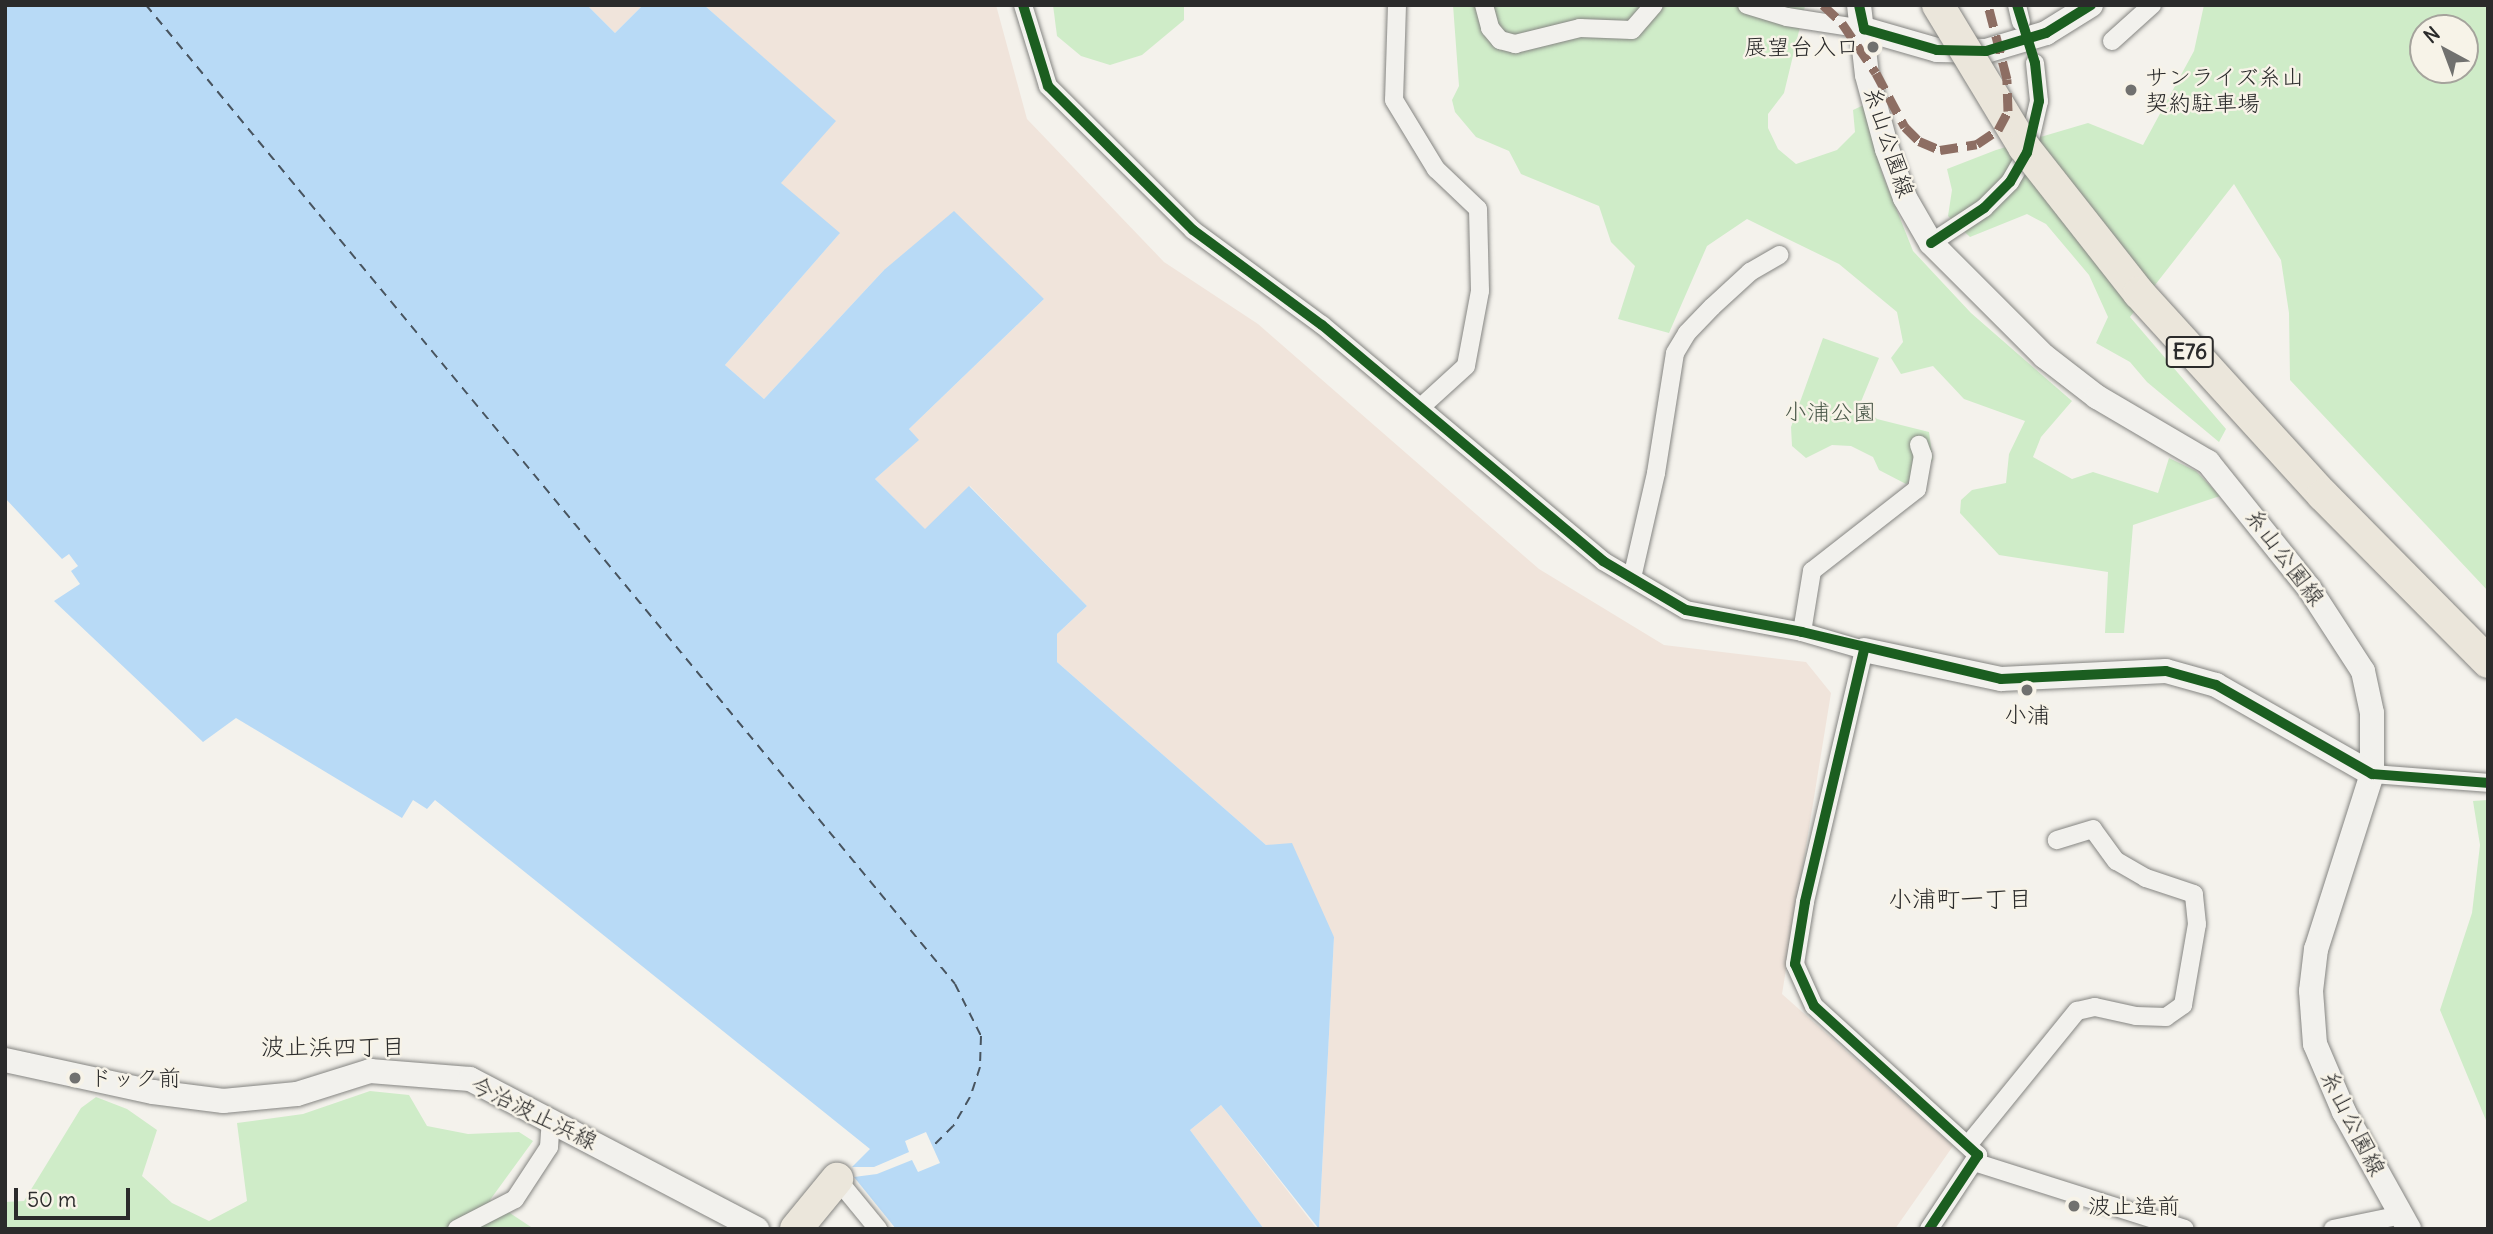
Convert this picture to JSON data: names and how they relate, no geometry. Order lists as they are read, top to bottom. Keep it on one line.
{"streets":{"highway":["E76"],"main road":["糸山公園線","今治波止浜線"]},"districts":["小浦町一丁目","波止浜四丁目"],"parks":["小浦公園"],"places":["展望台入口","サンライズ糸山 契約駐車場","小浦","ドック前","波止造前"],"scale_bar":"50 m","north":"top left"}
